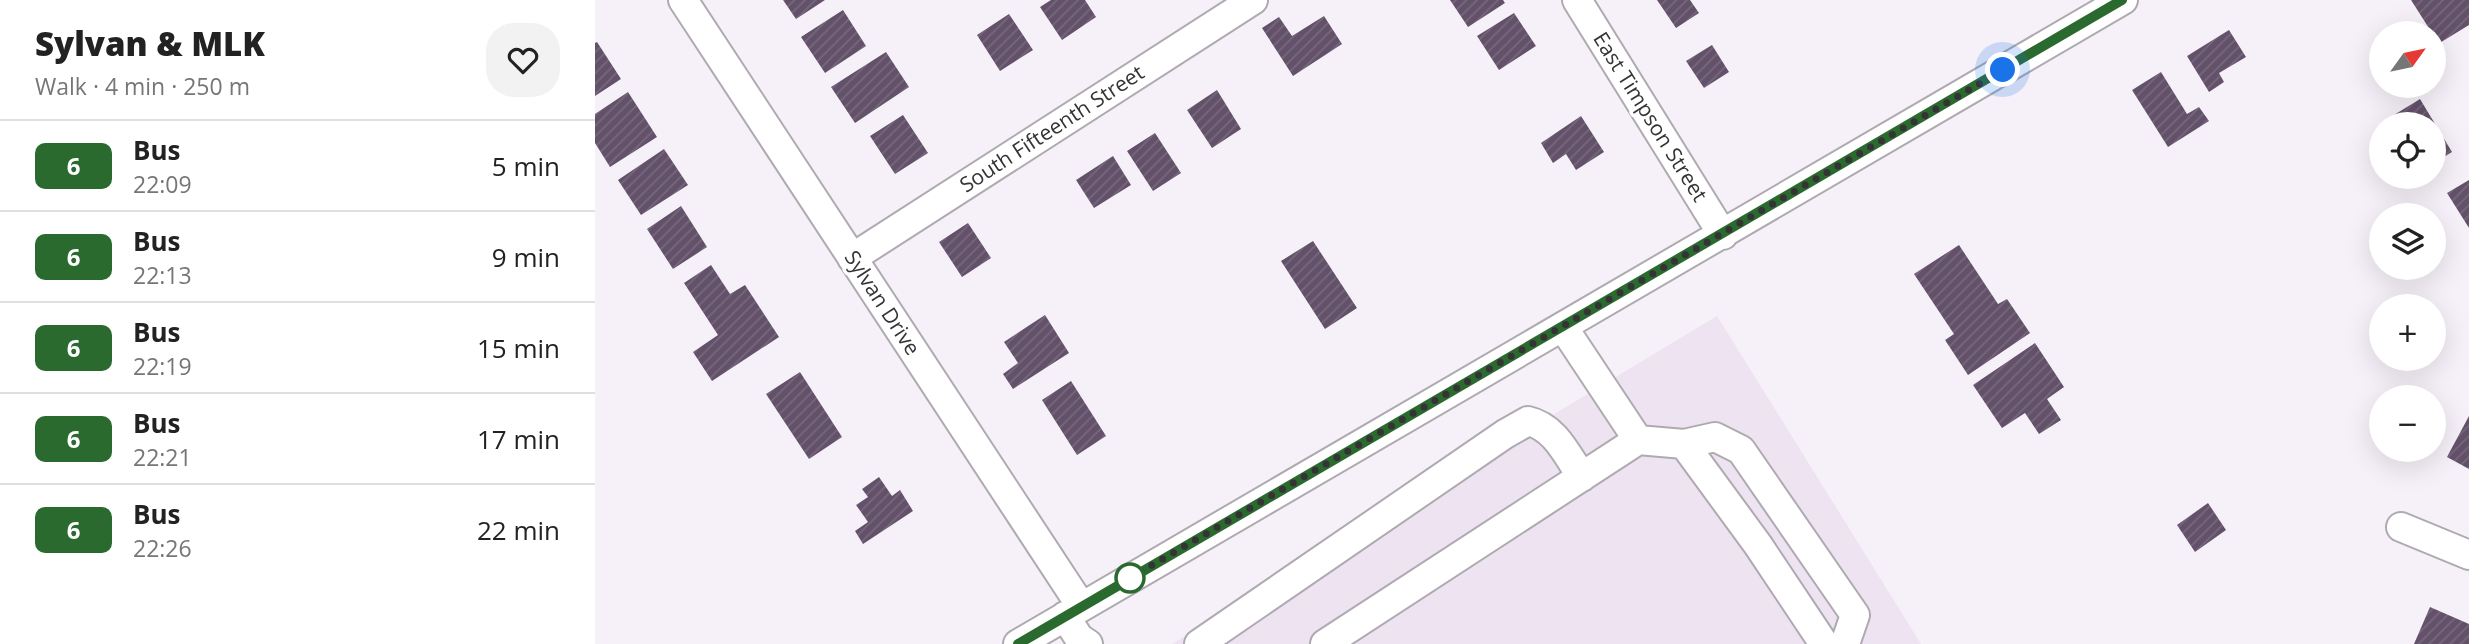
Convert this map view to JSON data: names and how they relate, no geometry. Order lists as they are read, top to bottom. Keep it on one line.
{"streets":{"street":["East Timpson Street","South Fifteenth Street","Sylvan Drive"]},"crossings":[["South Fifteenth Street","Sylvan Drive"]],"lines":["bus line 6"],"north":"top right","page":{"heading":["Sylvan & MLK","Walk · 4 min · 250 m"],"map_buttons":["+","−"],"list":[{"mark":"6","name":"Bus","note":"22:09","value":"5 min"},{"mark":"6","name":"Bus","note":"22:13","value":"9 min"},{"mark":"6","name":"Bus","note":"22:19","value":"15 min"},{"mark":"6","name":"Bus","note":"22:21","value":"17 min"},{"mark":"6","name":"Bus","note":"22:26","value":"22 min"}]}}
